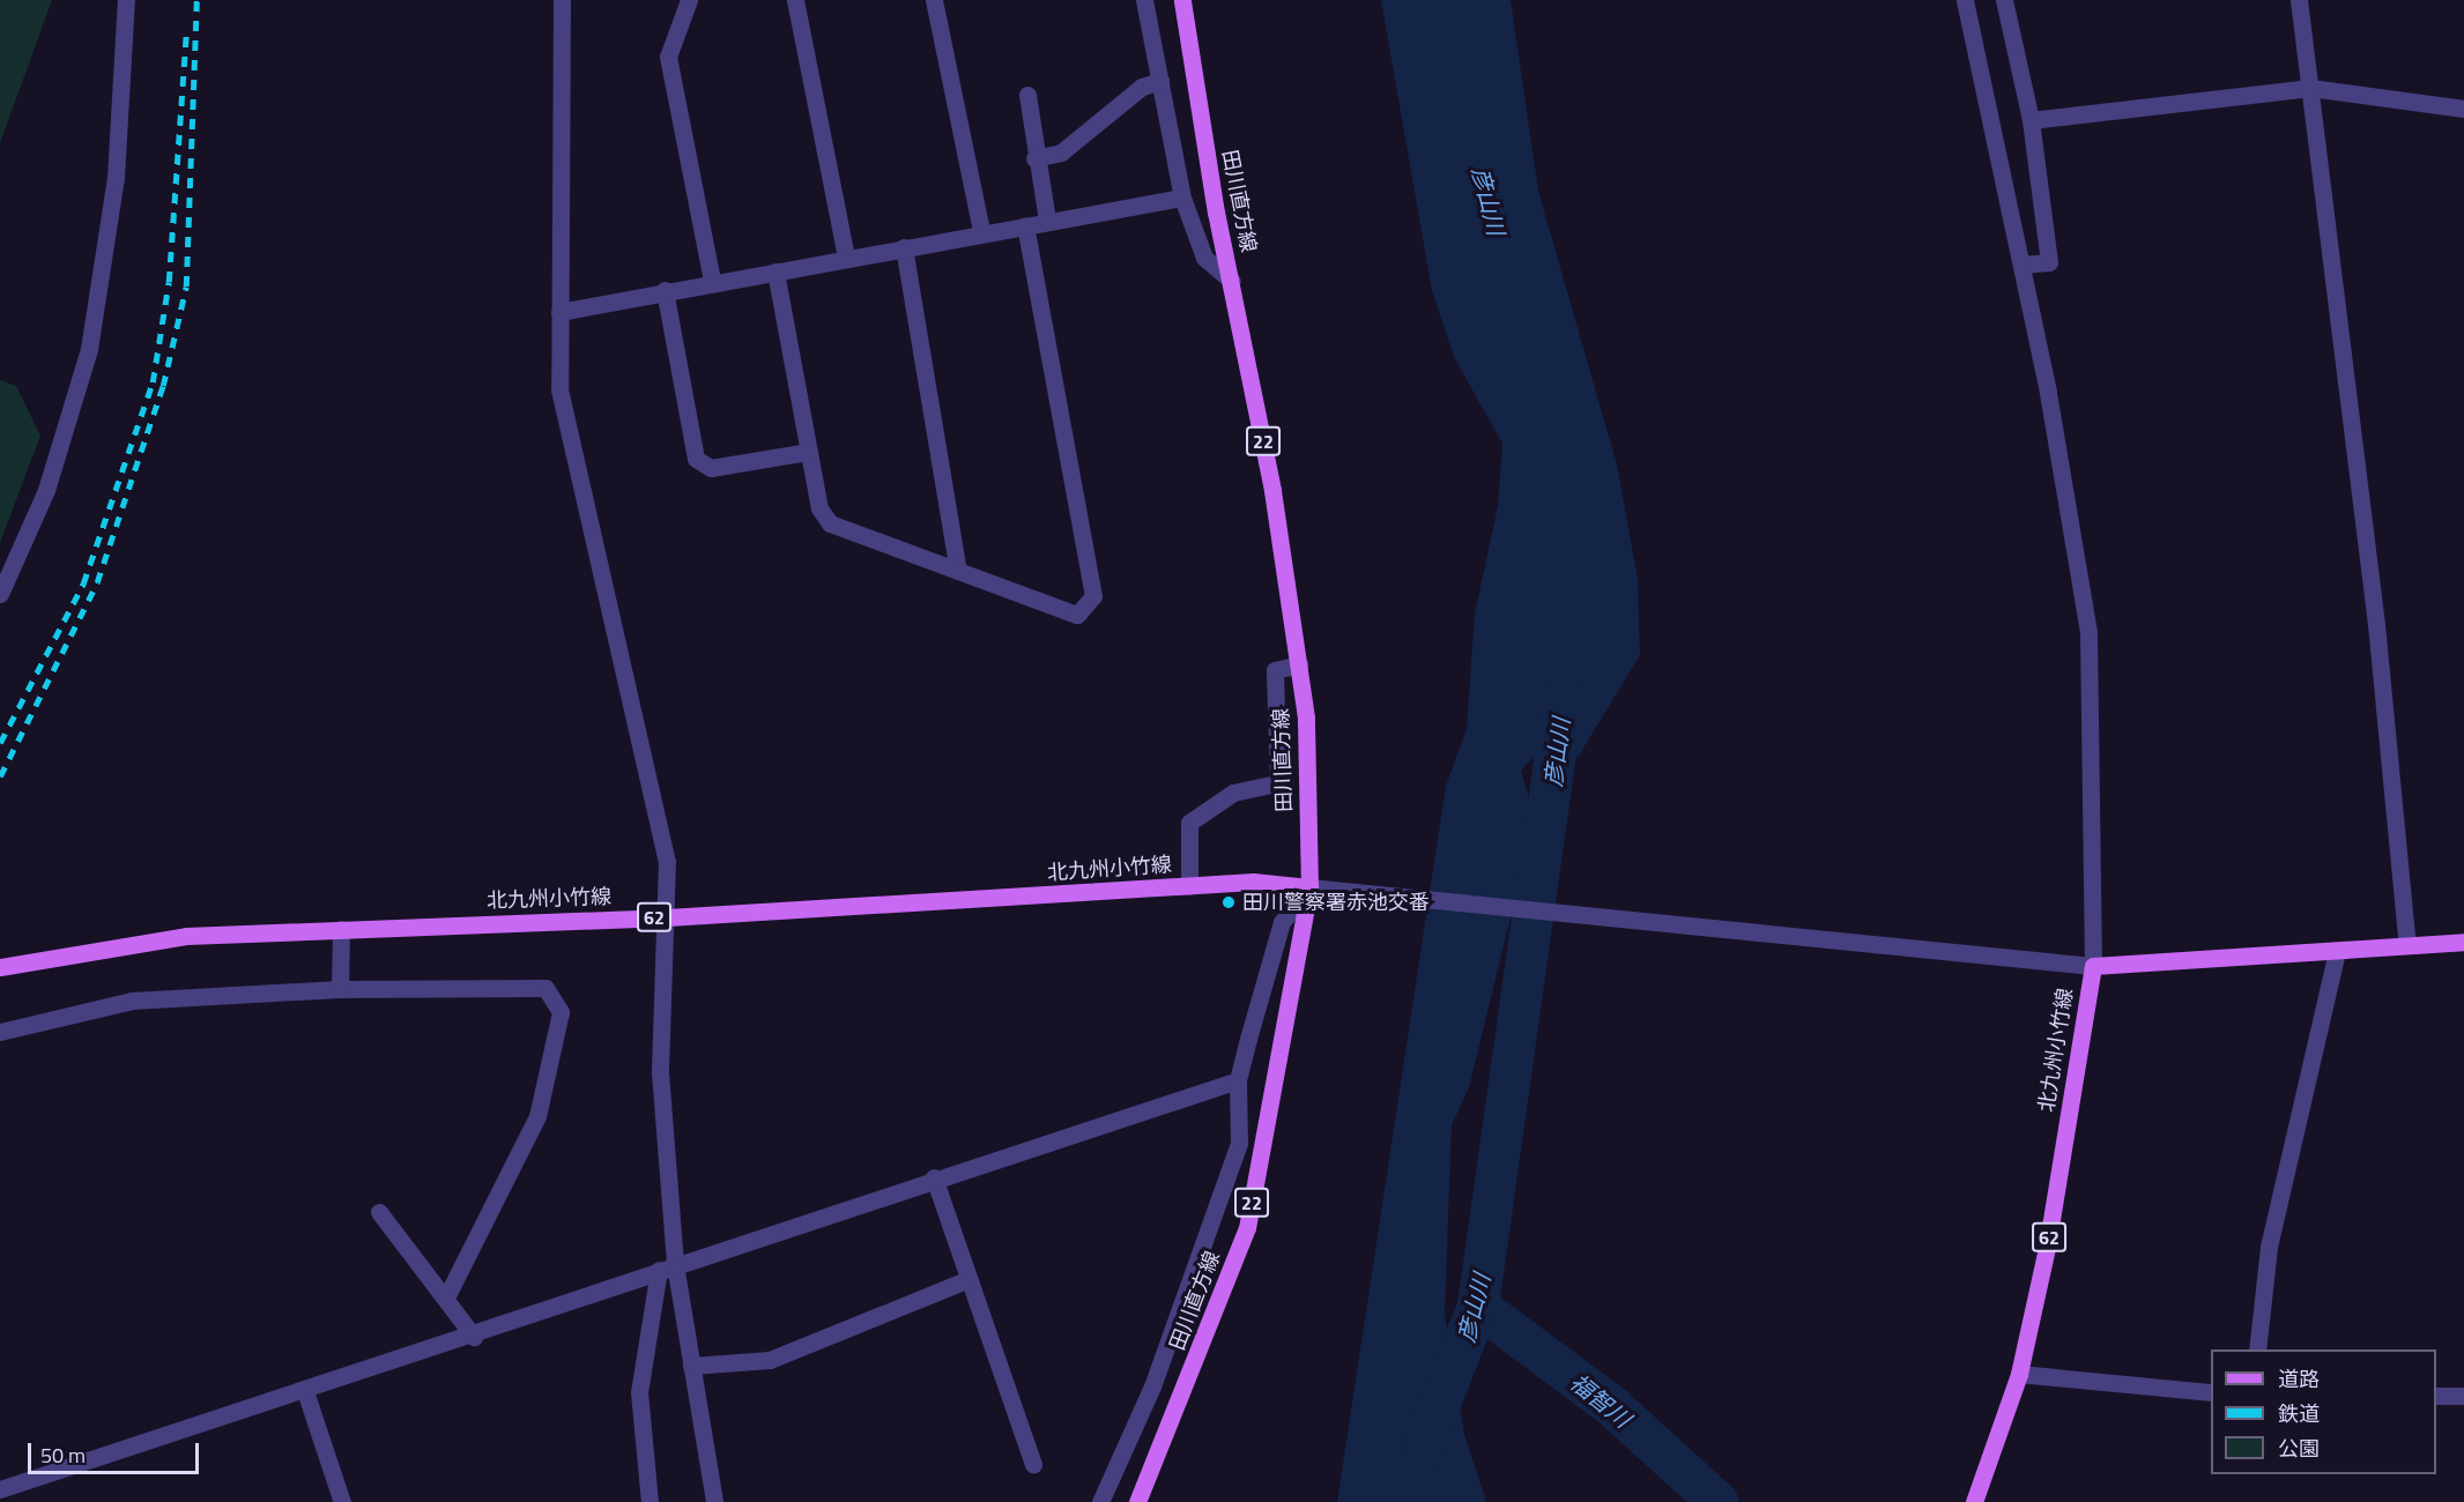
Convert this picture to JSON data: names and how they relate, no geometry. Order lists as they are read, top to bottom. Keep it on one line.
{"streets":{"main road":["田川直方線","22","北九州小竹線","62"]},"crossings":[["田川直方線","北九州小竹線"]],"water":["彦山川","福智川"],"places":["田川警察署赤池交番"],"legend":["道路","鉄道","公園"],"scale_bar":"50 m"}
